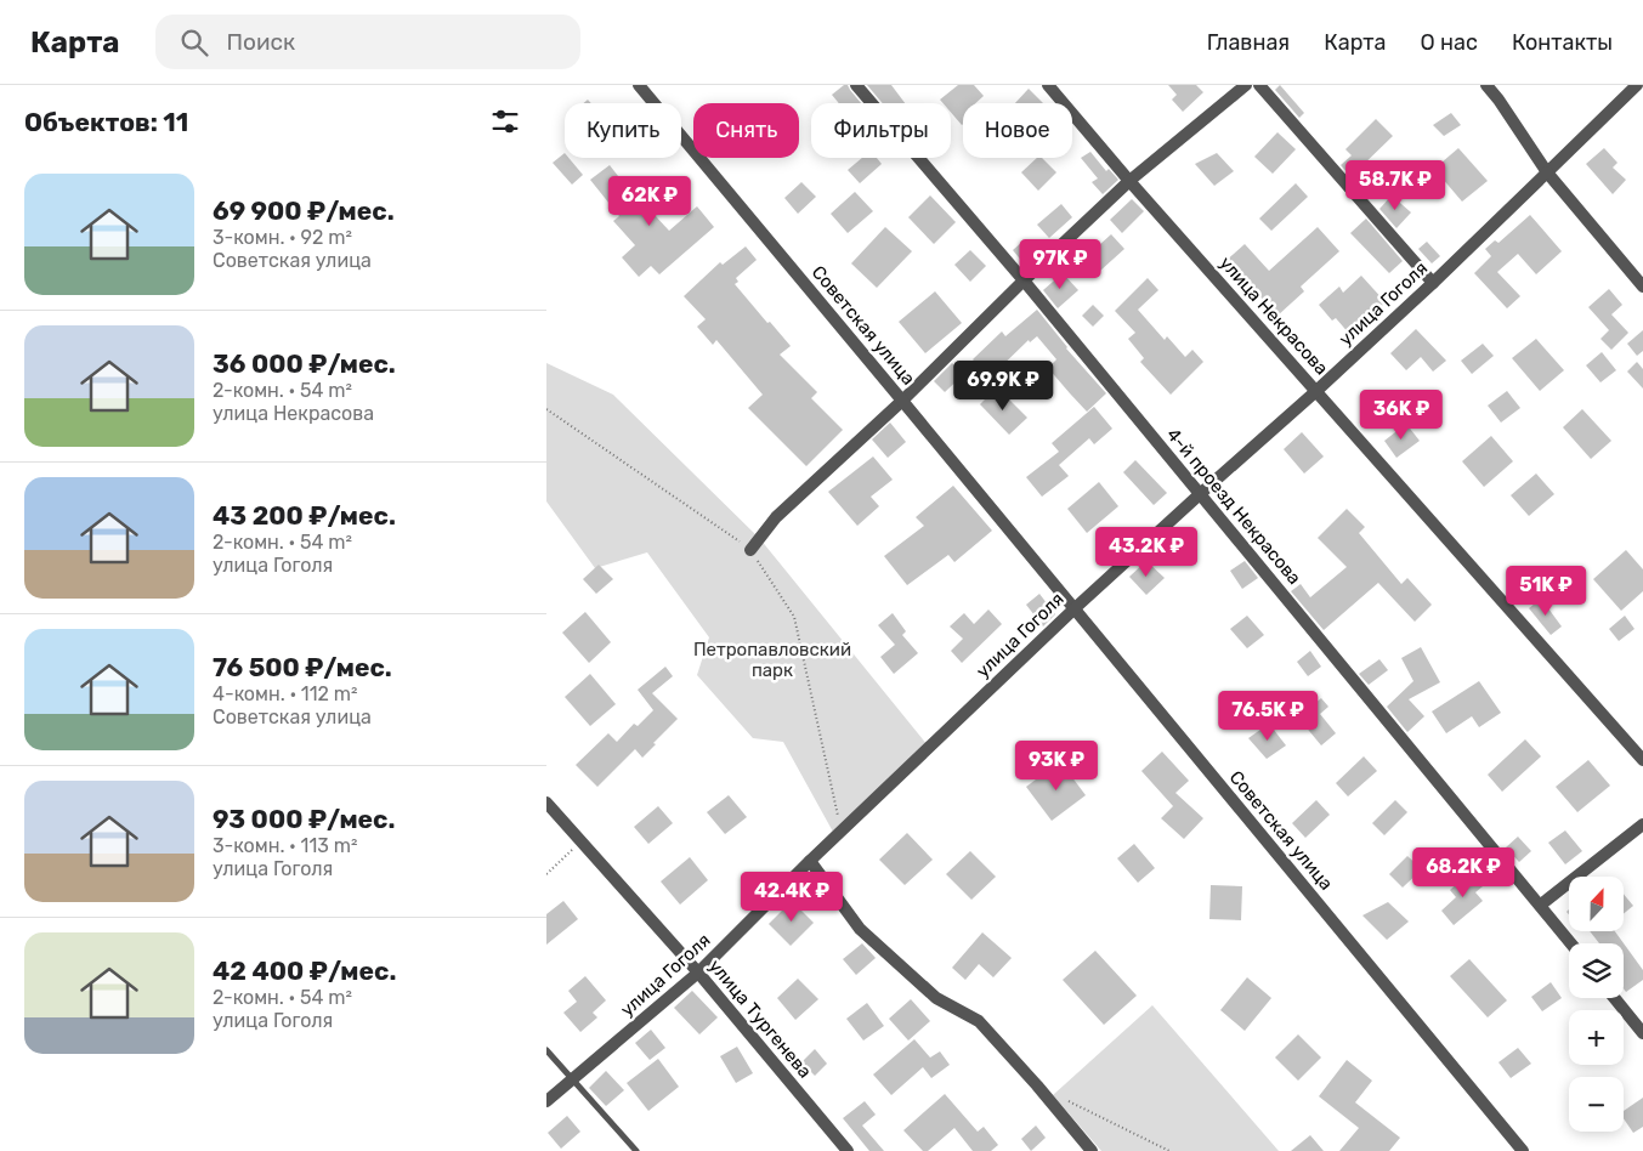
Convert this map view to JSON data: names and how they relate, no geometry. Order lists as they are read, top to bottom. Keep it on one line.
{"streets":{"street":["улица Гоголя","улица Некрасова","Советская улица","4-й проезд Некрасова","улица Тургенева"]},"crossings":[["улица Гоголя","улица Некрасова"],["улица Гоголя","Советская улица"],["улица Гоголя","4-й проезд Некрасова"],["улица Гоголя","улица Тургенева"]],"parks":["Петропавловский парк"],"north":"top","page":{"header":"Карта","search":"Поиск","nav":["Главная","Карта","О нас","Контакты"],"heading":"Объектов: 11","chip":["Купить","Снять","Фильтры","Новое"],"list":[{"name":"69 900 ₽/мес.","note":"3-комн. · 92 m² · Советская улица"},{"name":"36 000 ₽/мес.","note":"2-комн. · 54 m² · улица Некрасова"},{"name":"43 200 ₽/мес.","note":"2-комн. · 54 m² · улица Гоголя"},{"name":"76 500 ₽/мес.","note":"4-комн. · 112 m² · Советская улица"},{"name":"93 000 ₽/мес.","note":"3-комн. · 113 m² · улица Гоголя"},{"name":"42 400 ₽/мес.","note":"2-комн. · 54 m² · улица Гоголя"}],"price":["58.7K ₽","62K ₽","97K ₽","69.9K ₽","36K ₽","43.2K ₽","51K ₽","76.5K ₽","93K ₽","68.2K ₽","42.4K ₽"],"map_buttons":["+","−"]}}
